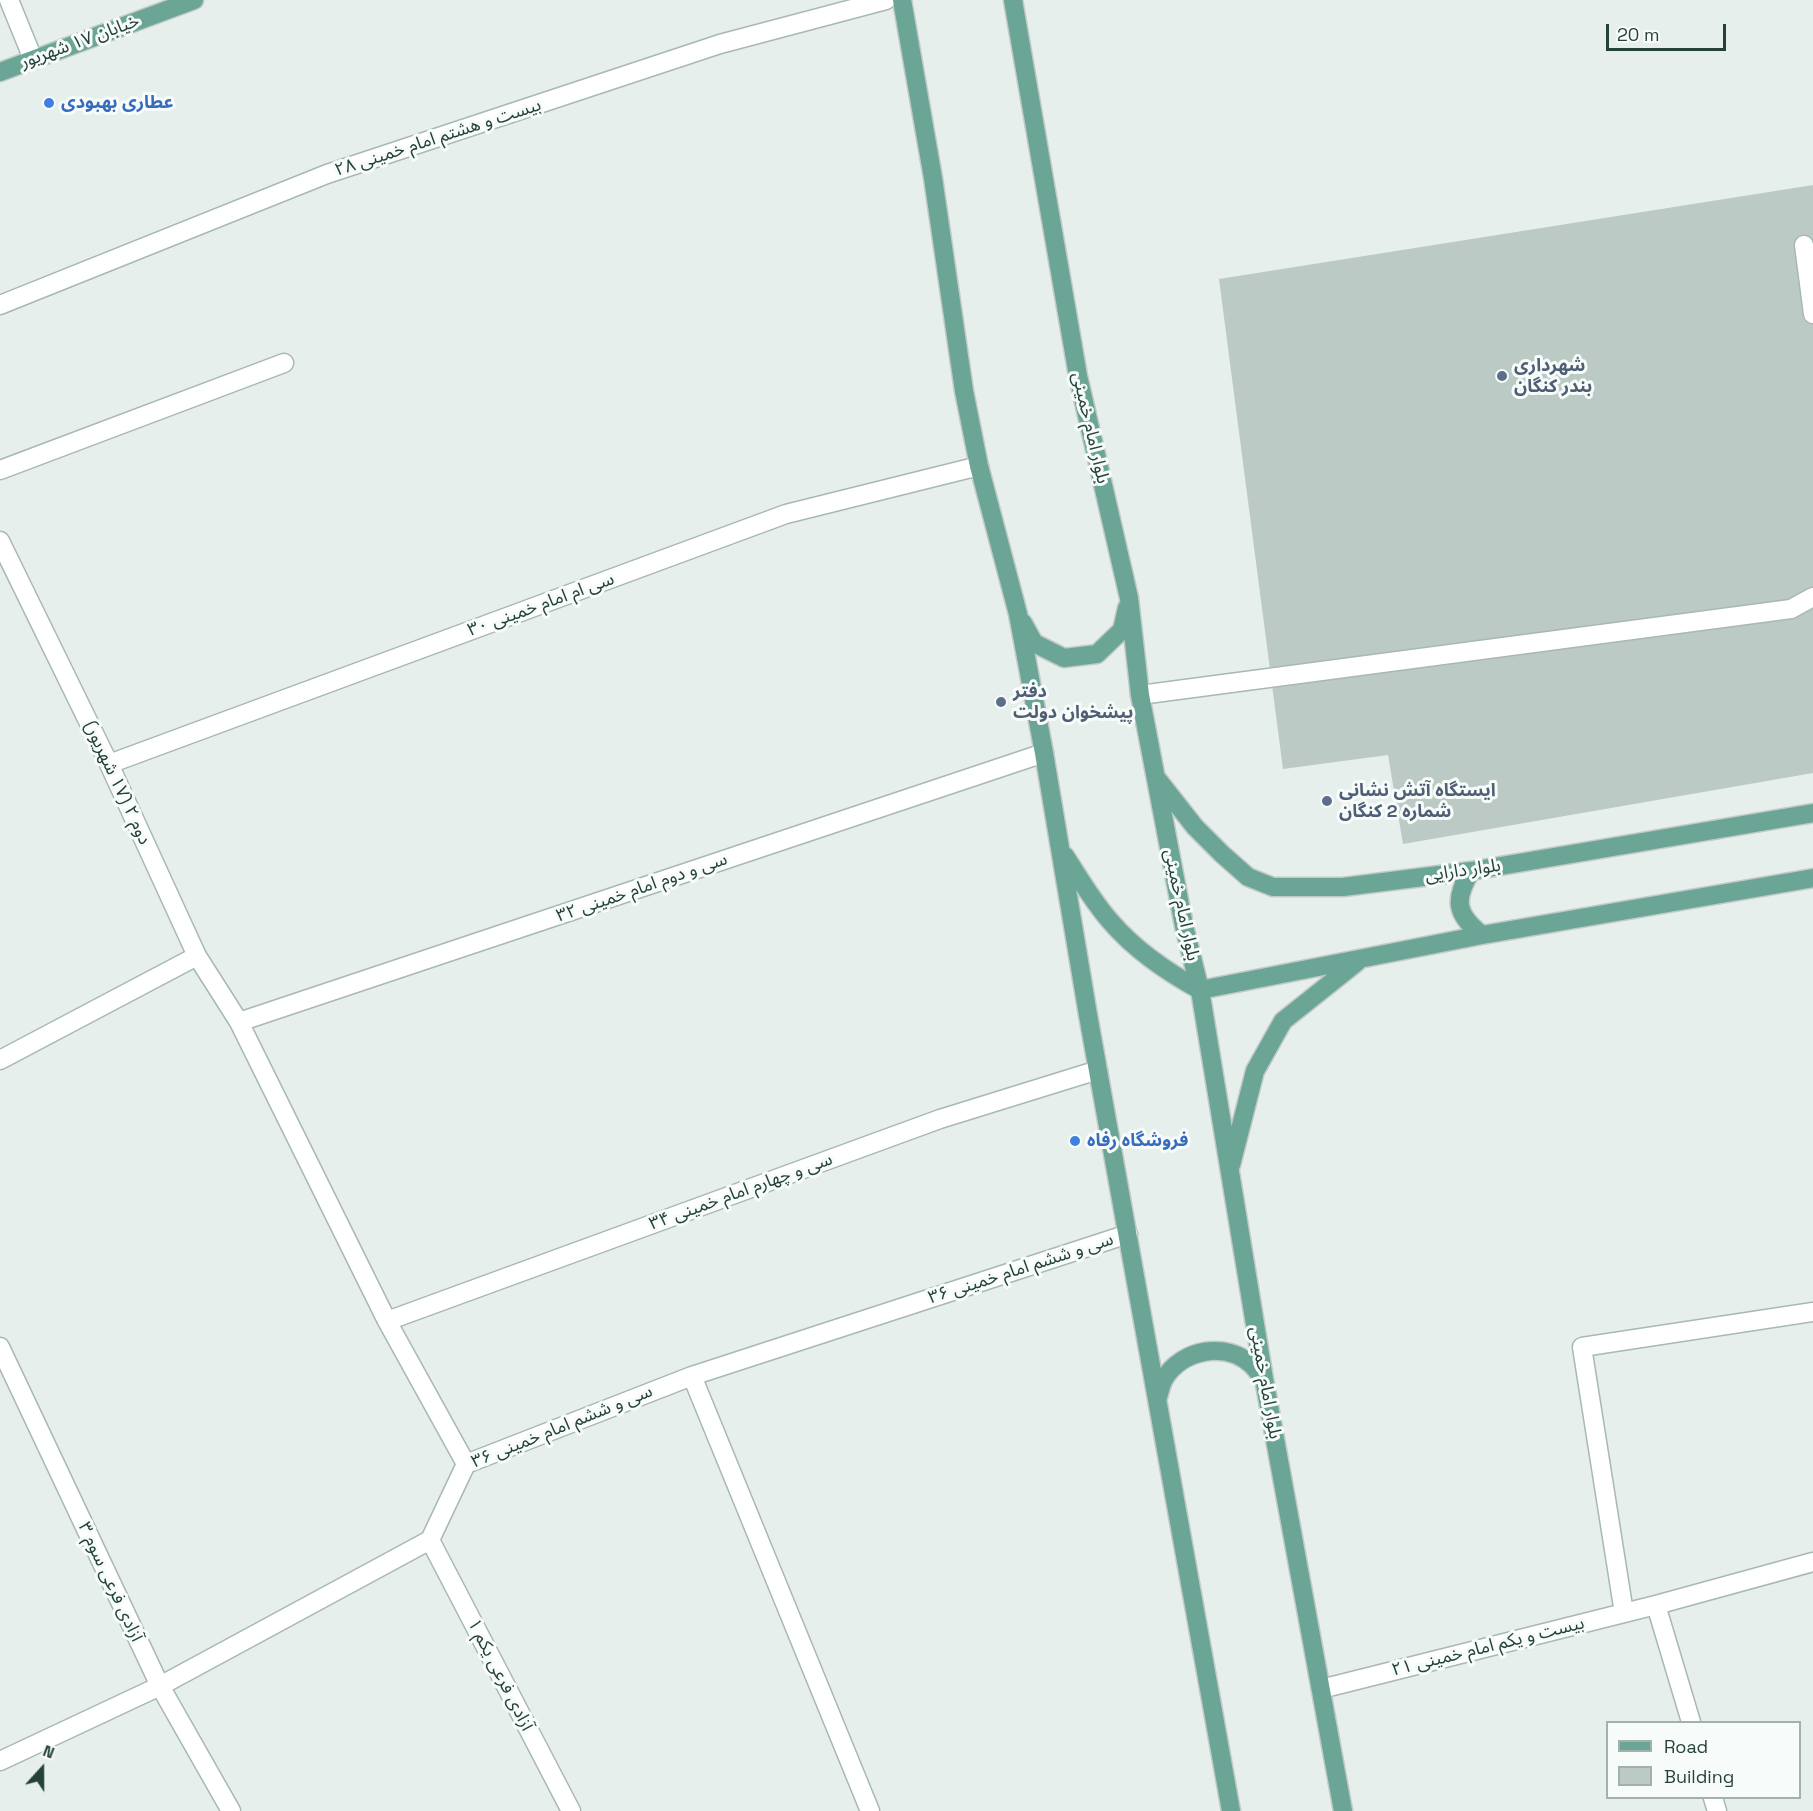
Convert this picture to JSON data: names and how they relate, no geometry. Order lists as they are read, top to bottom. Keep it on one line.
{"streets":{"main road":["خیابان ۱۷ شهریور","بلوار امام خمینی","بلوار دارایی"],"street":["بیست و هشتم امام خمینی ۲۸","سی ام امام خمینی ۳۰","دوم ۲ (۱۷ شهریور)","سی و دوم امام خمینی ۳۲","سی و چهارم امام خمینی ۳۴","سی و ششم امام خمینی ۳۶","آزادی فرعی سوم ۳","بیست و یکم امام خمینی ۲۱","آزادی فرعی یکم ۱"]},"crossings":[["بلوار امام خمینی","بلوار دارایی"],["بلوار امام خمینی","بیست و یکم امام خمینی ۲۱"],["سی ام امام خمینی ۳۰","دوم ۲ (۱۷ شهریور)"],["دوم ۲ (۱۷ شهریور)","سی و دوم امام خمینی ۳۲"],["دوم ۲ (۱۷ شهریور)","سی و چهارم امام خمینی ۳۴"],["دوم ۲ (۱۷ شهریور)","سی و ششم امام خمینی ۳۶"],["سی و ششم امام خمینی ۳۶","آزادی فرعی یکم ۱"]],"places":["عطاری بهبودی","شهرداری بندر کنگان","دفتر پیشخوان دولت","ایستگاه آتش نشانی شماره 2 کنگان","فروشگاه رفاه"],"legend":["Road","Building"],"scale_bar":"20 m","north":"top"}
